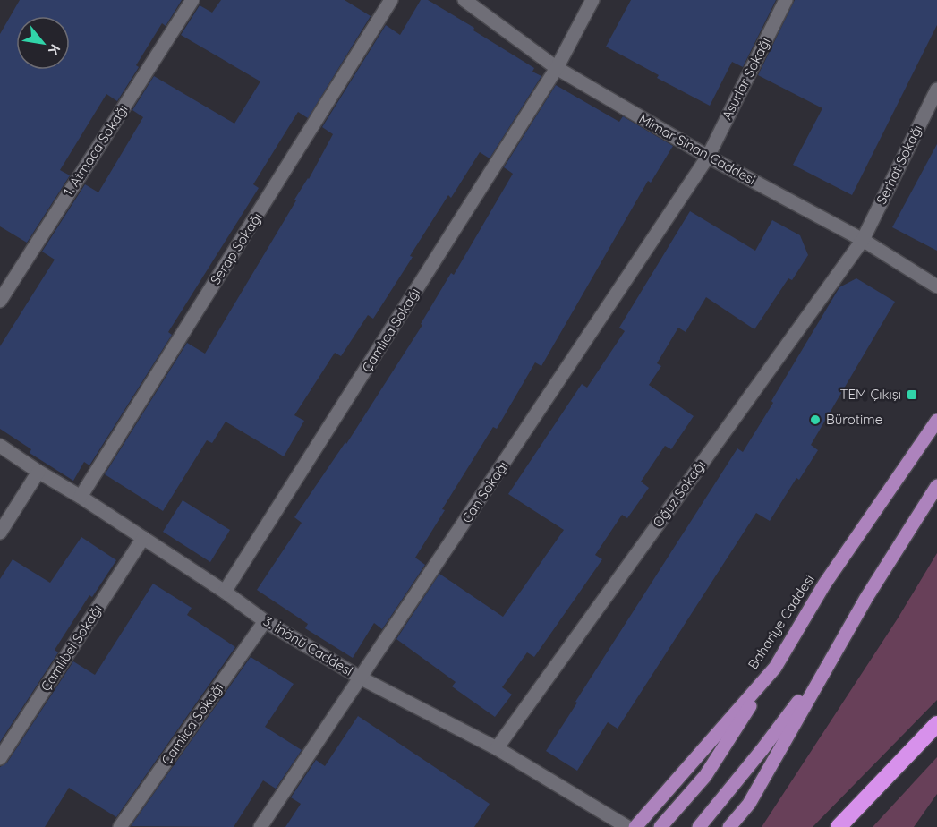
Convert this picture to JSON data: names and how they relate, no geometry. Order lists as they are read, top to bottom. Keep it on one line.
{"streets":{"main road":["Bahariye Caddesi"],"street":["Asurlar Sokağı","Mimar Sinan Caddesi","1. Atmaca Sokağı","Serhat Sokağı","Serap Sokağı","Çamlıca Sokağı","Can Sokağı","Oğuz Sokağı","3. İnönü Caddesi","Çamlıbel Sokağı"]},"crossings":[["Asurlar Sokağı","Mimar Sinan Caddesi"],["Asurlar Sokağı","Can Sokağı"],["Mimar Sinan Caddesi","Serhat Sokağı"],["Mimar Sinan Caddesi","Çamlıca Sokağı"],["Mimar Sinan Caddesi","Can Sokağı"],["Mimar Sinan Caddesi","Oğuz Sokağı"],["Serhat Sokağı","Oğuz Sokağı"],["Serap Sokağı","3. İnönü Caddesi"],["Çamlıca Sokağı","3. İnönü Caddesi"],["Can Sokağı","3. İnönü Caddesi"],["Oğuz Sokağı","3. İnönü Caddesi"],["3. İnönü Caddesi","Çamlıbel Sokağı"]],"places":{"transit":["TEM Çıkışı"],"other":["Bürotime"]},"north":"bottom right"}
